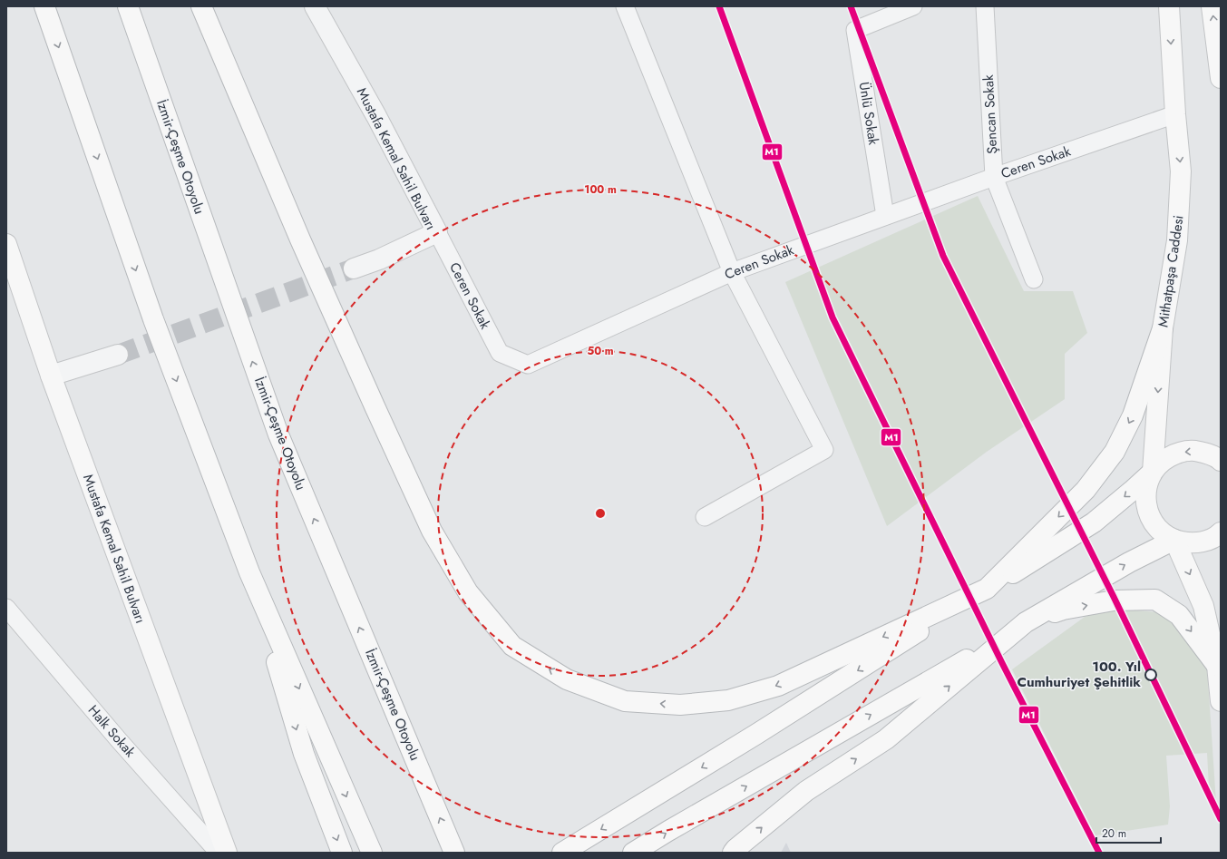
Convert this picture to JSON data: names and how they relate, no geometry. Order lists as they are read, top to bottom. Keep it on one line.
{"streets":{"main road":["İzmir-Çeşme Otoyolu","Mustafa Kemal Sahil Bulvarı","Mithatpaşa Caddesi"],"street":["Ünlü Sokak","Şencan Sokak","Ceren Sokak","Halk Sokak"]},"crossings":[["Ünlü Sokak","Ceren Sokak"],["Şencan Sokak","Ceren Sokak"],["Mustafa Kemal Sahil Bulvarı","Ceren Sokak"],["Ceren Sokak","Mithatpaşa Caddesi"]],"one_way":["Mithatpaşa Caddesi"],"places":["100. Yıl Cumhuriyet Şehitlik"],"lines":["transit line M1"],"scale_bar":"20 m","rings":["100 m","50 m"]}
